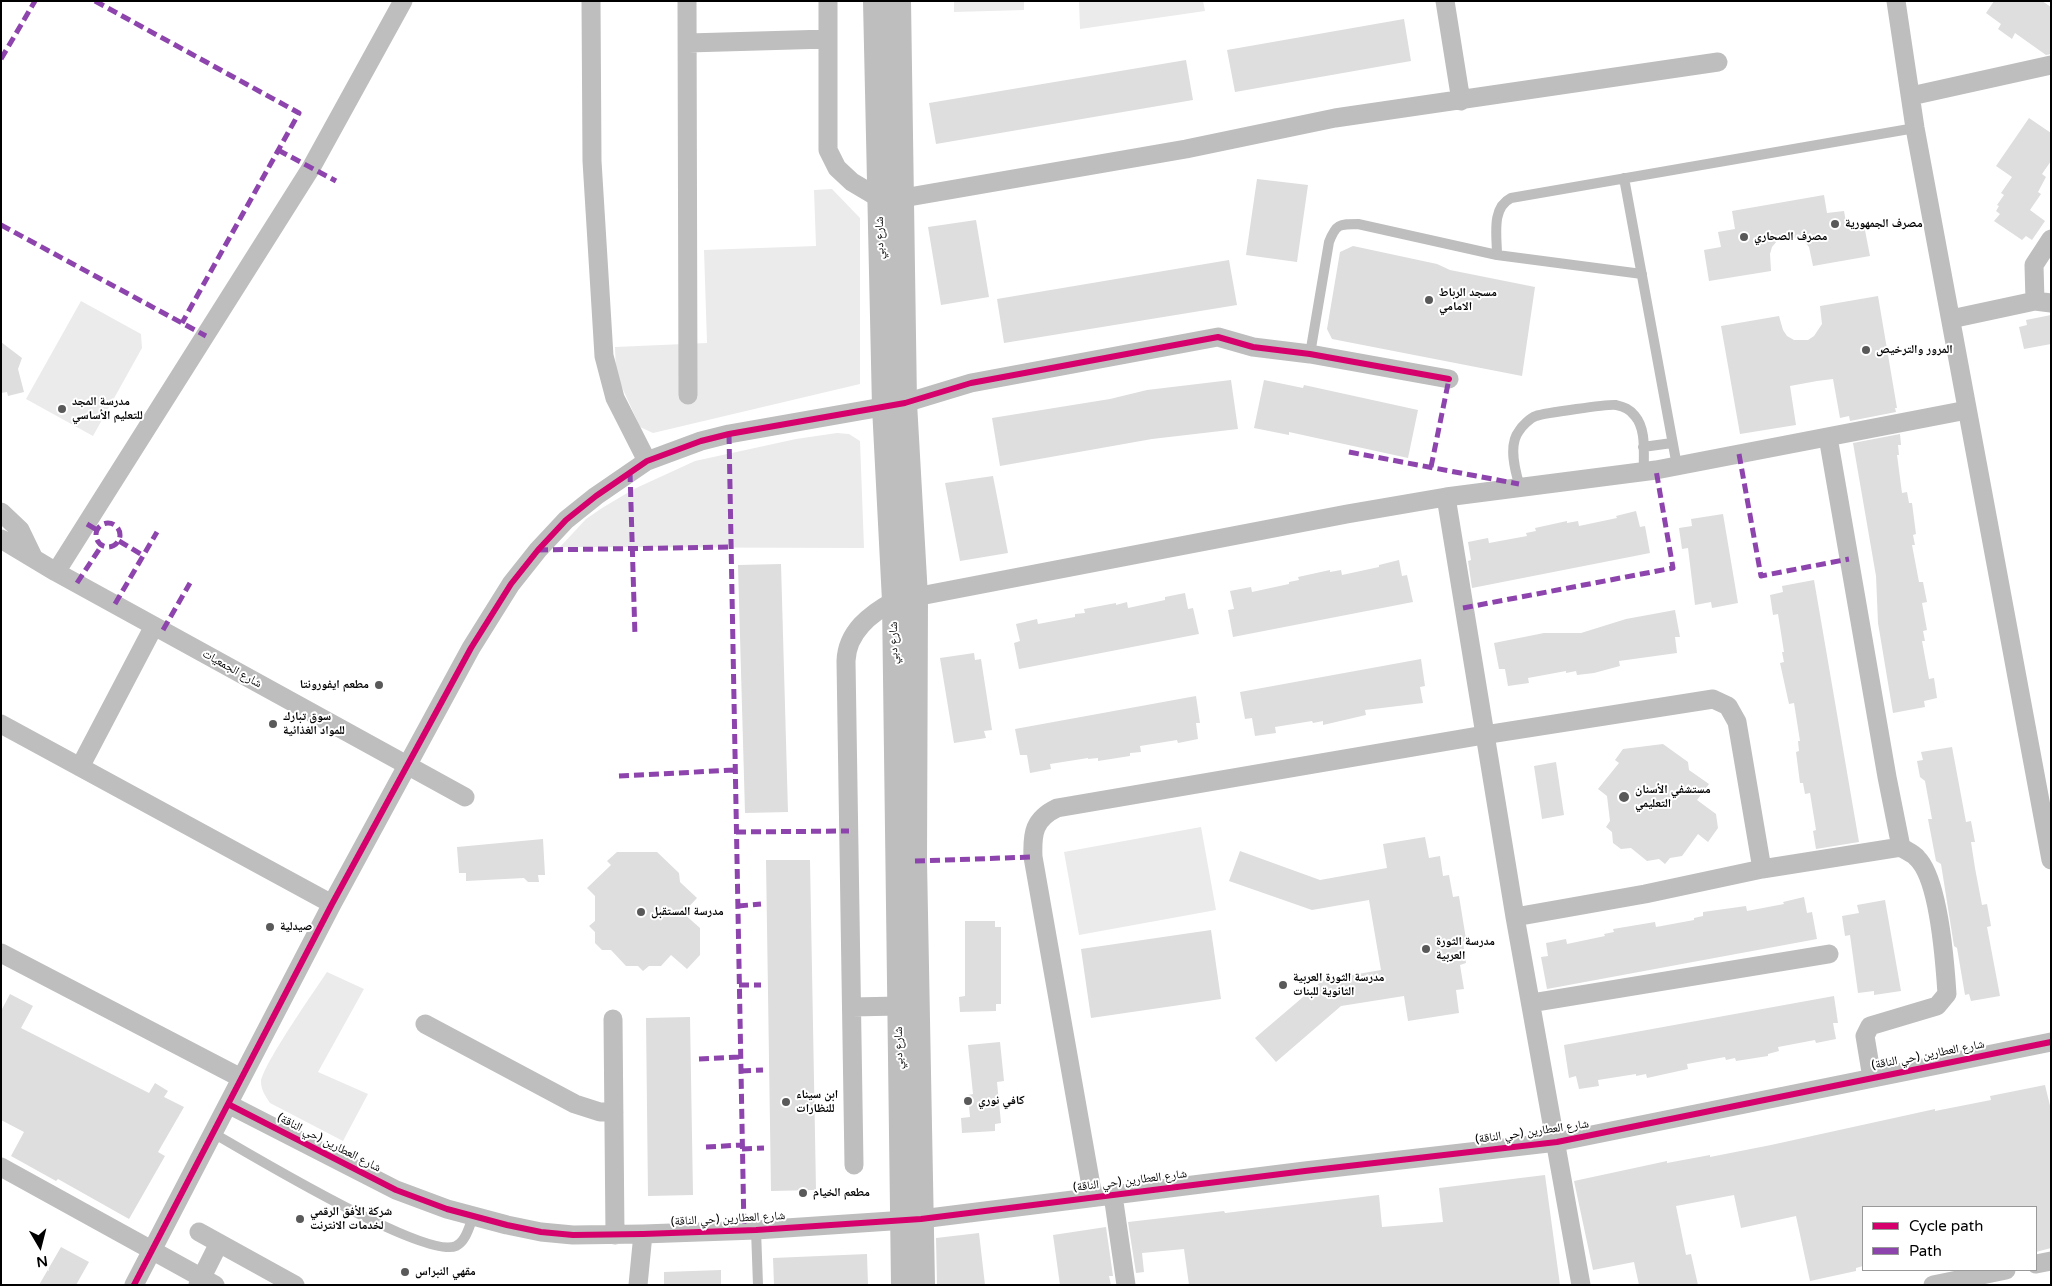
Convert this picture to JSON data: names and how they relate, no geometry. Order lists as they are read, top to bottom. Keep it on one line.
{"streets":{"street":["شارع دبي","شارع الجمعيات","شارع العطارين (حي الناقة)"]},"crossings":[["شارع دبي","شارع العطارين (حي الناقة)"]],"places":["مصرف الجمهورية","مصرف الصحاري","مسجد الرباط الامامي","المرور والترخيص","مدرسة المجد للتعليم الأساسي","مطعم ايفورونتا","سوق تبارك للمواد الغذائية","مستشفي الأسنان التعليمي","مدرسة المستقبل","صيدلية","مدرسة الثورة العربية","مدرسة الثورة العربية الثانوية للبنات","كافي نوري","ابن سيناء للنظارات","مطعم الخيام","شركة الأفق الرقمي لخدمات الانترنت","مقهي النبراس"],"legend":["Cycle path","Path"],"north":"bottom"}
